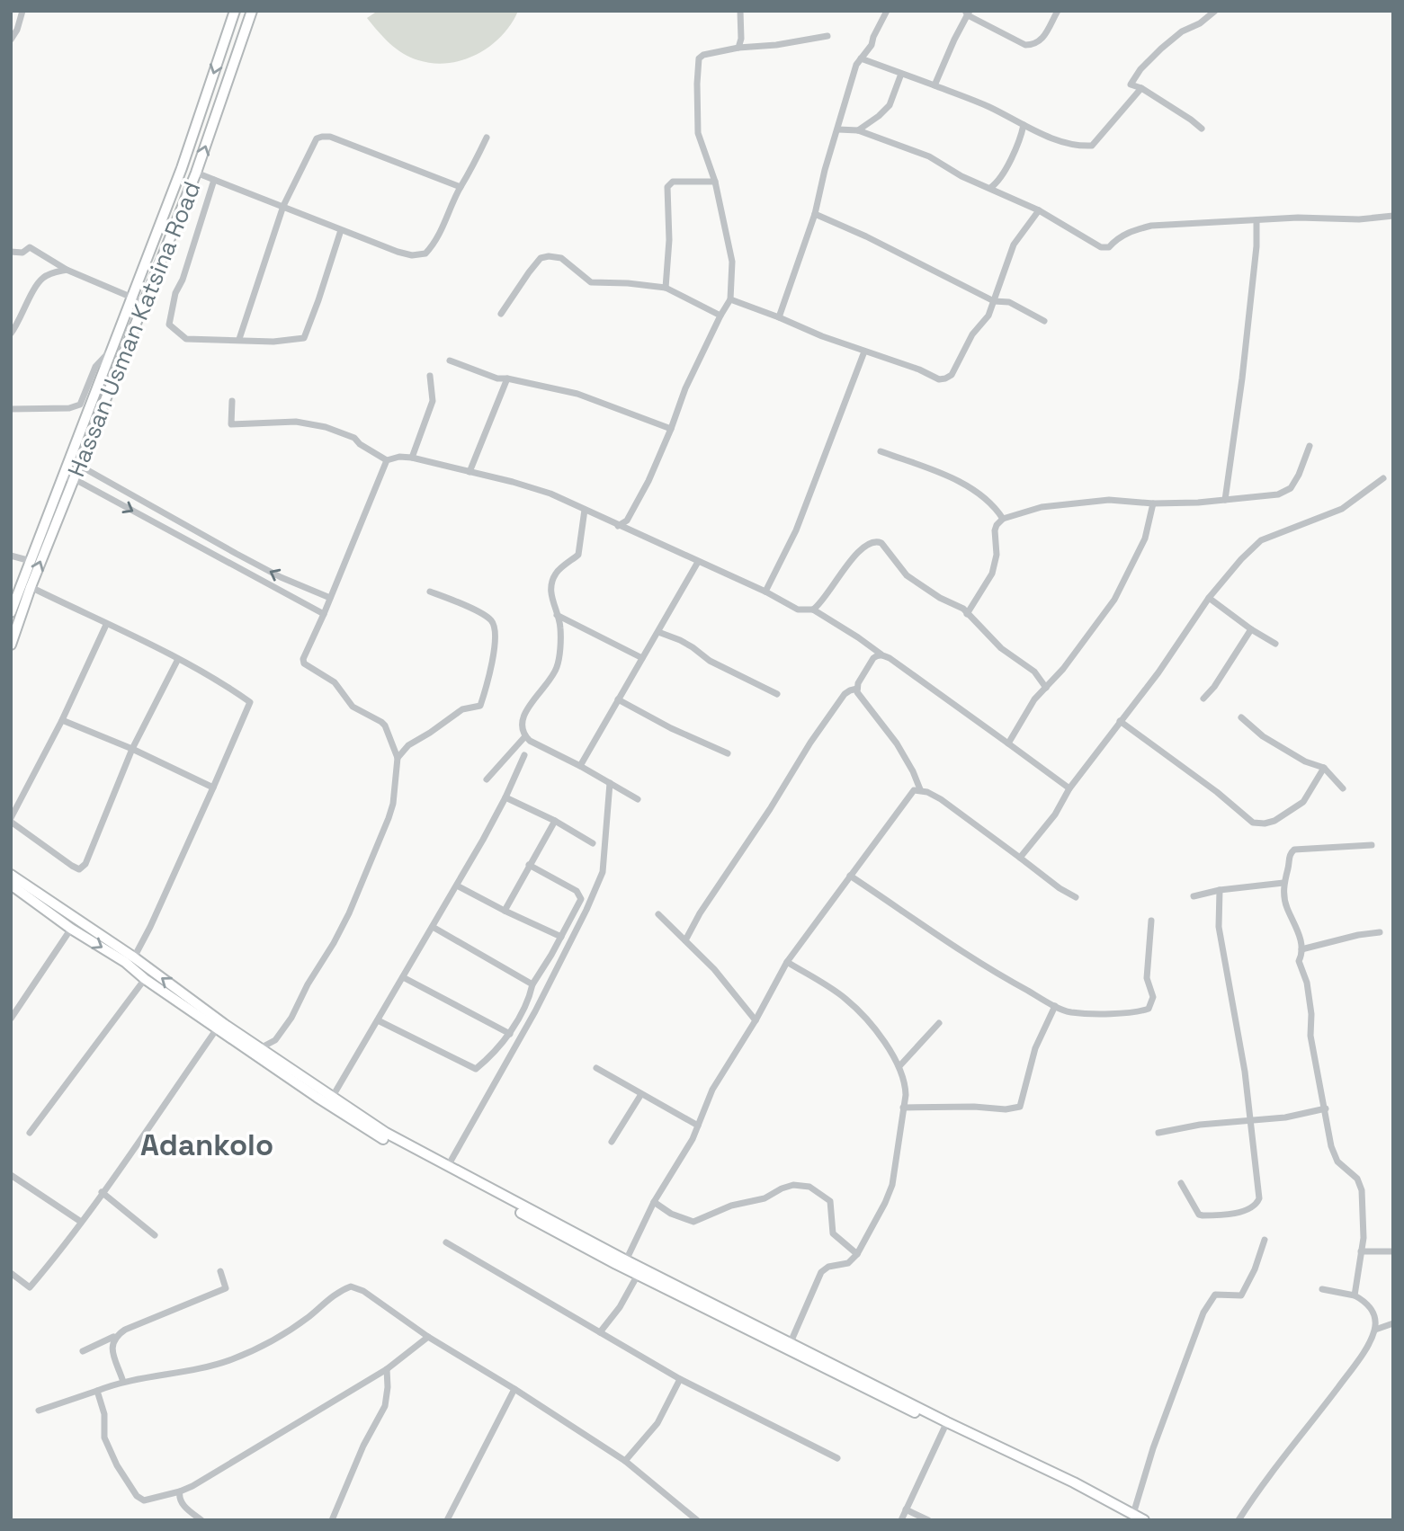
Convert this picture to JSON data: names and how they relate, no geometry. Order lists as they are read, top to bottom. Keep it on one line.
{"streets":{"main road":["Hassan Usman Katsina Road"]},"districts":["Adankolo"]}
